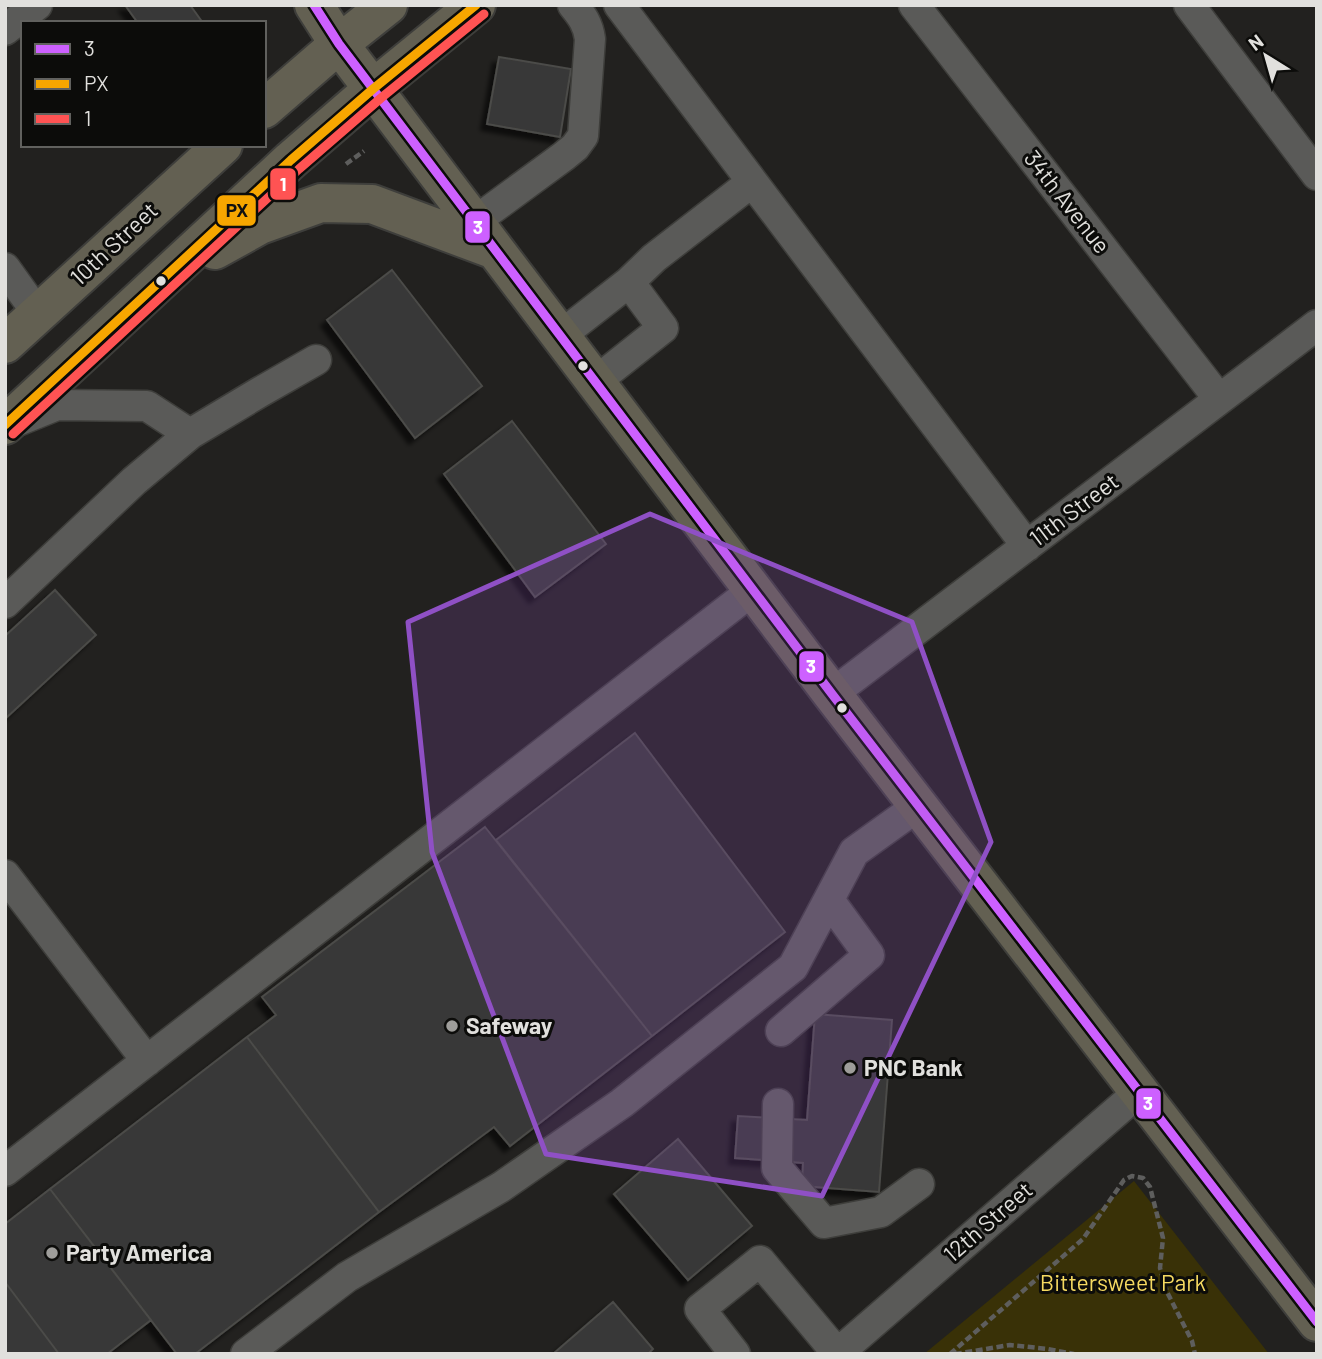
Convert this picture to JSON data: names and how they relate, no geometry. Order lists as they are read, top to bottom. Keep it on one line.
{"streets":{"main road":["10th Street"],"street":["34th Avenue","11th Street","12th Street"]},"crossings":[["34th Avenue","11th Street"]],"parks":["Bittersweet Park"],"places":["Safeway","PNC Bank","Party America"],"lines":["transit line 3","transit line PX","transit line 1"],"legend":["3","PX","1"],"north":"top left"}
